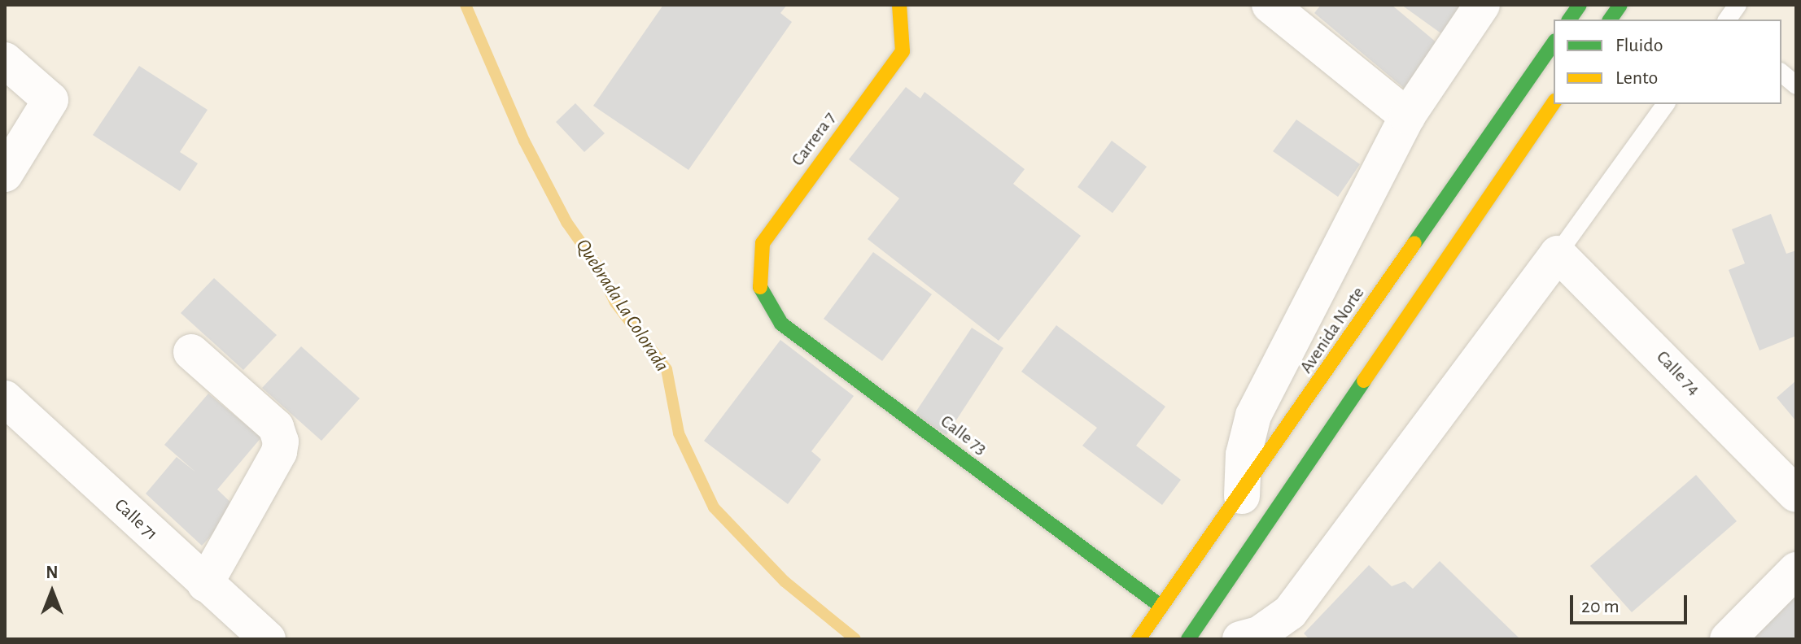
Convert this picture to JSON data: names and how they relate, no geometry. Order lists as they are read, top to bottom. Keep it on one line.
{"streets":{"main road":["Carrera 7","Avenida Norte","Calle 73"],"street":["Calle 74","Calle 71"]},"crossings":[["Carrera 7","Calle 73"],["Avenida Norte","Calle 73"]],"water":["Quebrada La Colorada"],"legend":["Fluido","Lento"],"scale_bar":"20 m","north":"top"}
